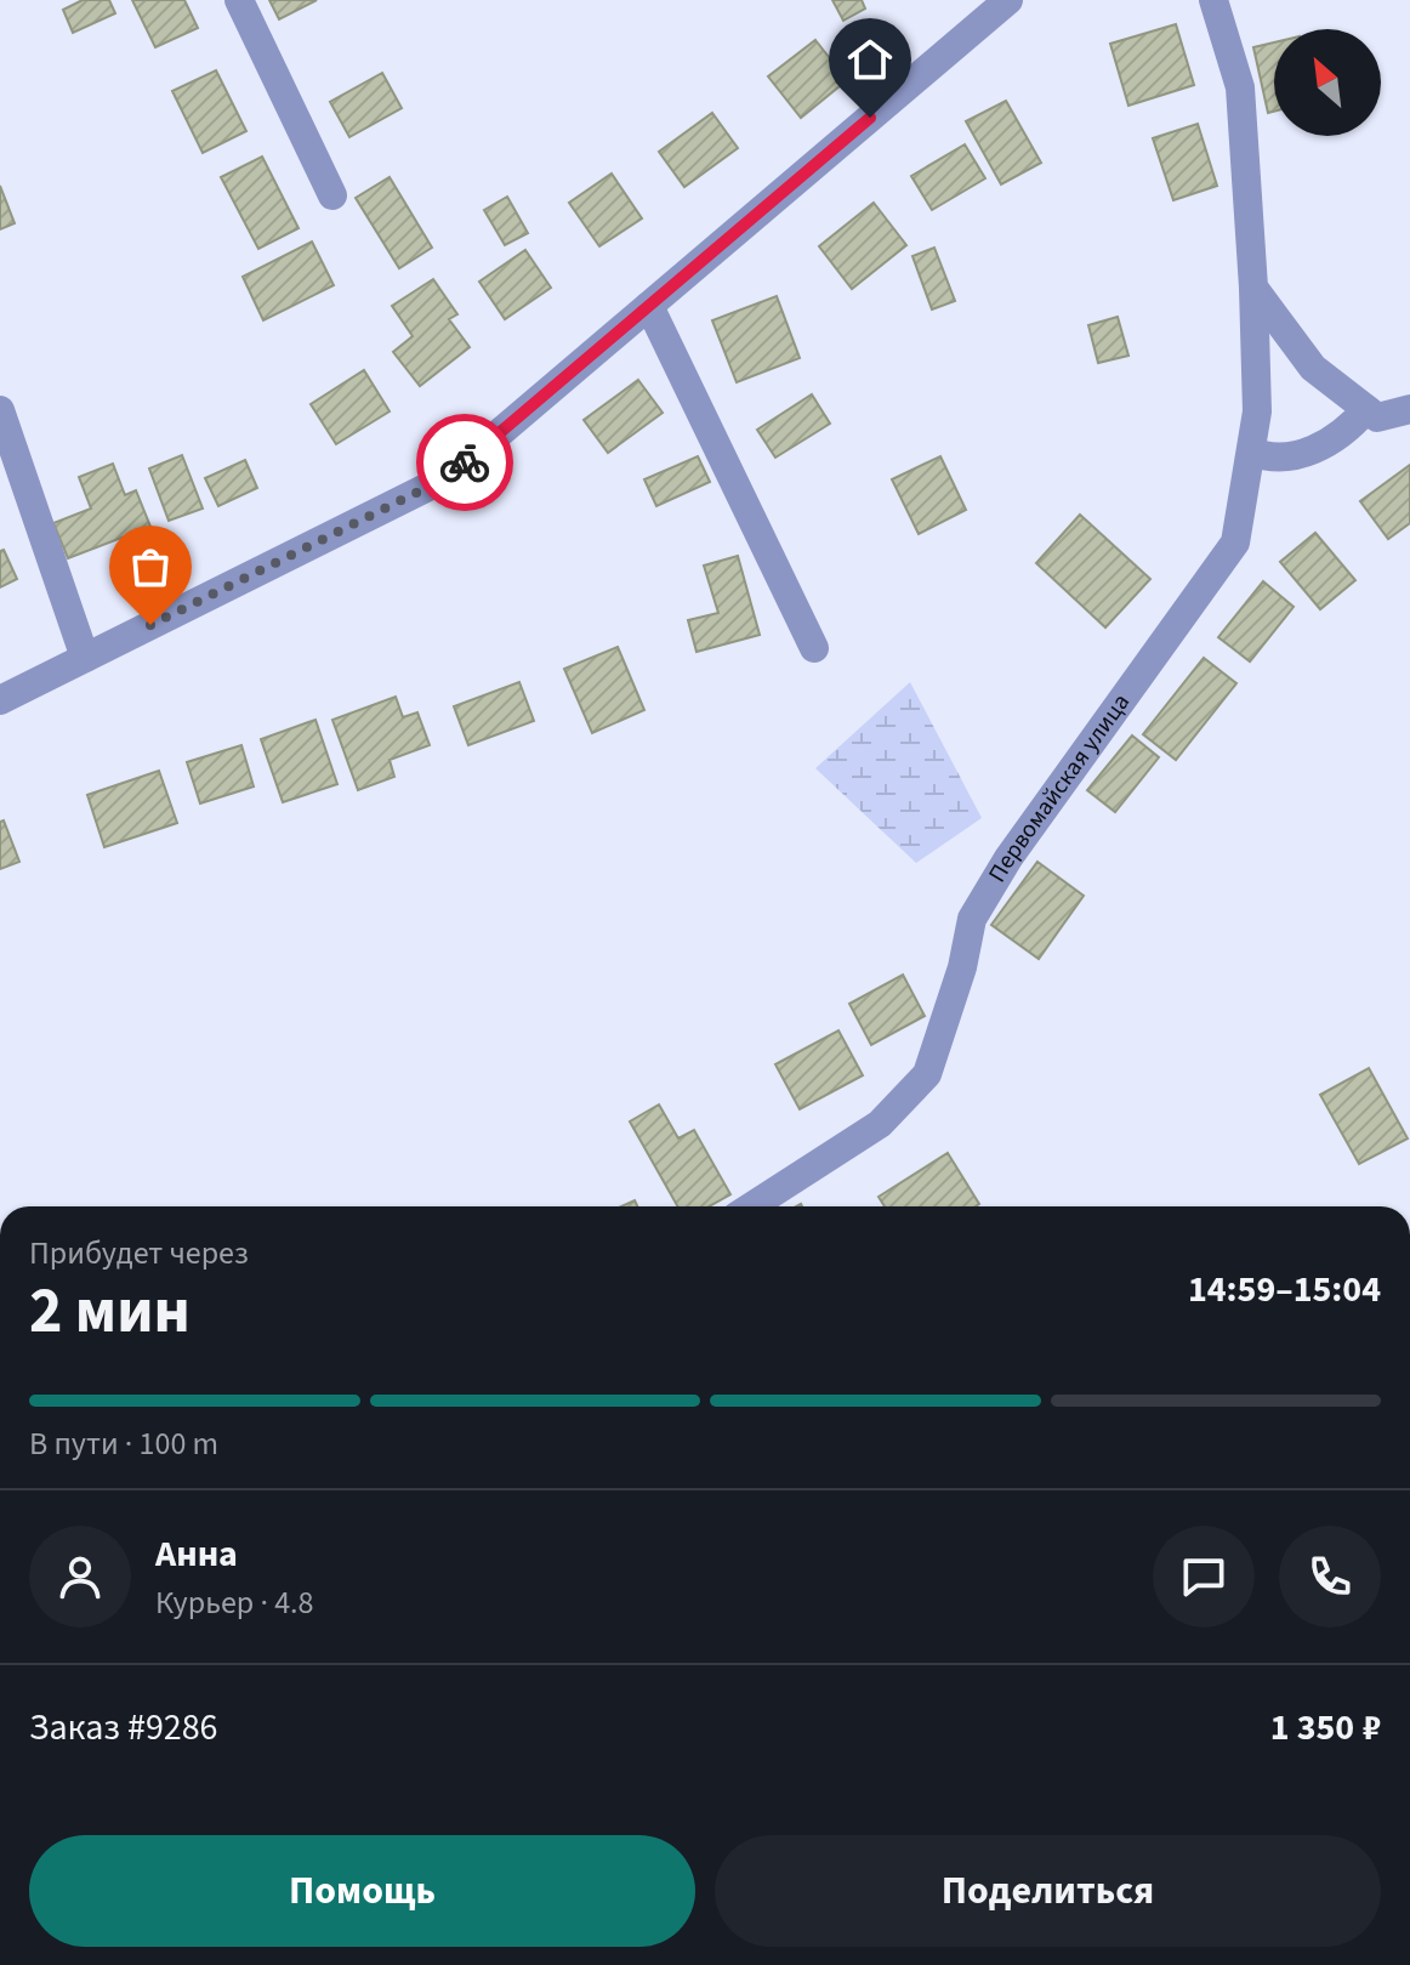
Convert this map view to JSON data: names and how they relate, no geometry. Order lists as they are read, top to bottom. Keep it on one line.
{"streets":{"street":["Первомайская улица"]},"north":"top left","page":{"heading":["2 мин","Прибудет через","14:59–15:04"],"panel":["Анна","Курьер · 4.8","Заказ #9286","1 350 ₽"],"bar":"В пути · 100 m","buttons":["Помощь","Поделиться"]}}
